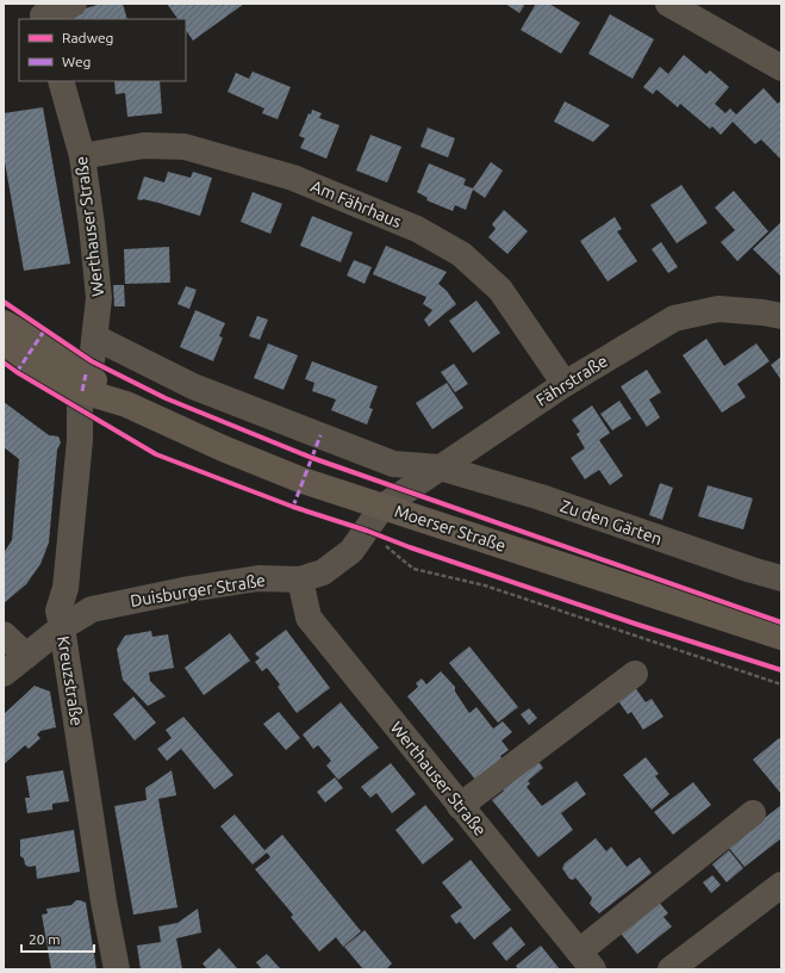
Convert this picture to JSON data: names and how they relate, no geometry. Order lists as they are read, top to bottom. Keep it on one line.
{"streets":{"main road":["Moerser Straße"],"street":["Am Fährhaus","Werthauser Straße","Fährstraße","Zu den Gärten","Duisburger Straße","Kreuzstraße"]},"crossings":[["Am Fährhaus","Werthauser Straße"],["Am Fährhaus","Fährstraße"],["Werthauser Straße","Moerser Straße"],["Werthauser Straße","Duisburger Straße"],["Werthauser Straße","Kreuzstraße"],["Fährstraße","Zu den Gärten"],["Fährstraße","Moerser Straße"],["Fährstraße","Duisburger Straße"],["Moerser Straße","Duisburger Straße"],["Moerser Straße","Kreuzstraße"],["Duisburger Straße","Kreuzstraße"]],"legend":["Radweg","Weg"],"scale_bar":"20 m"}
